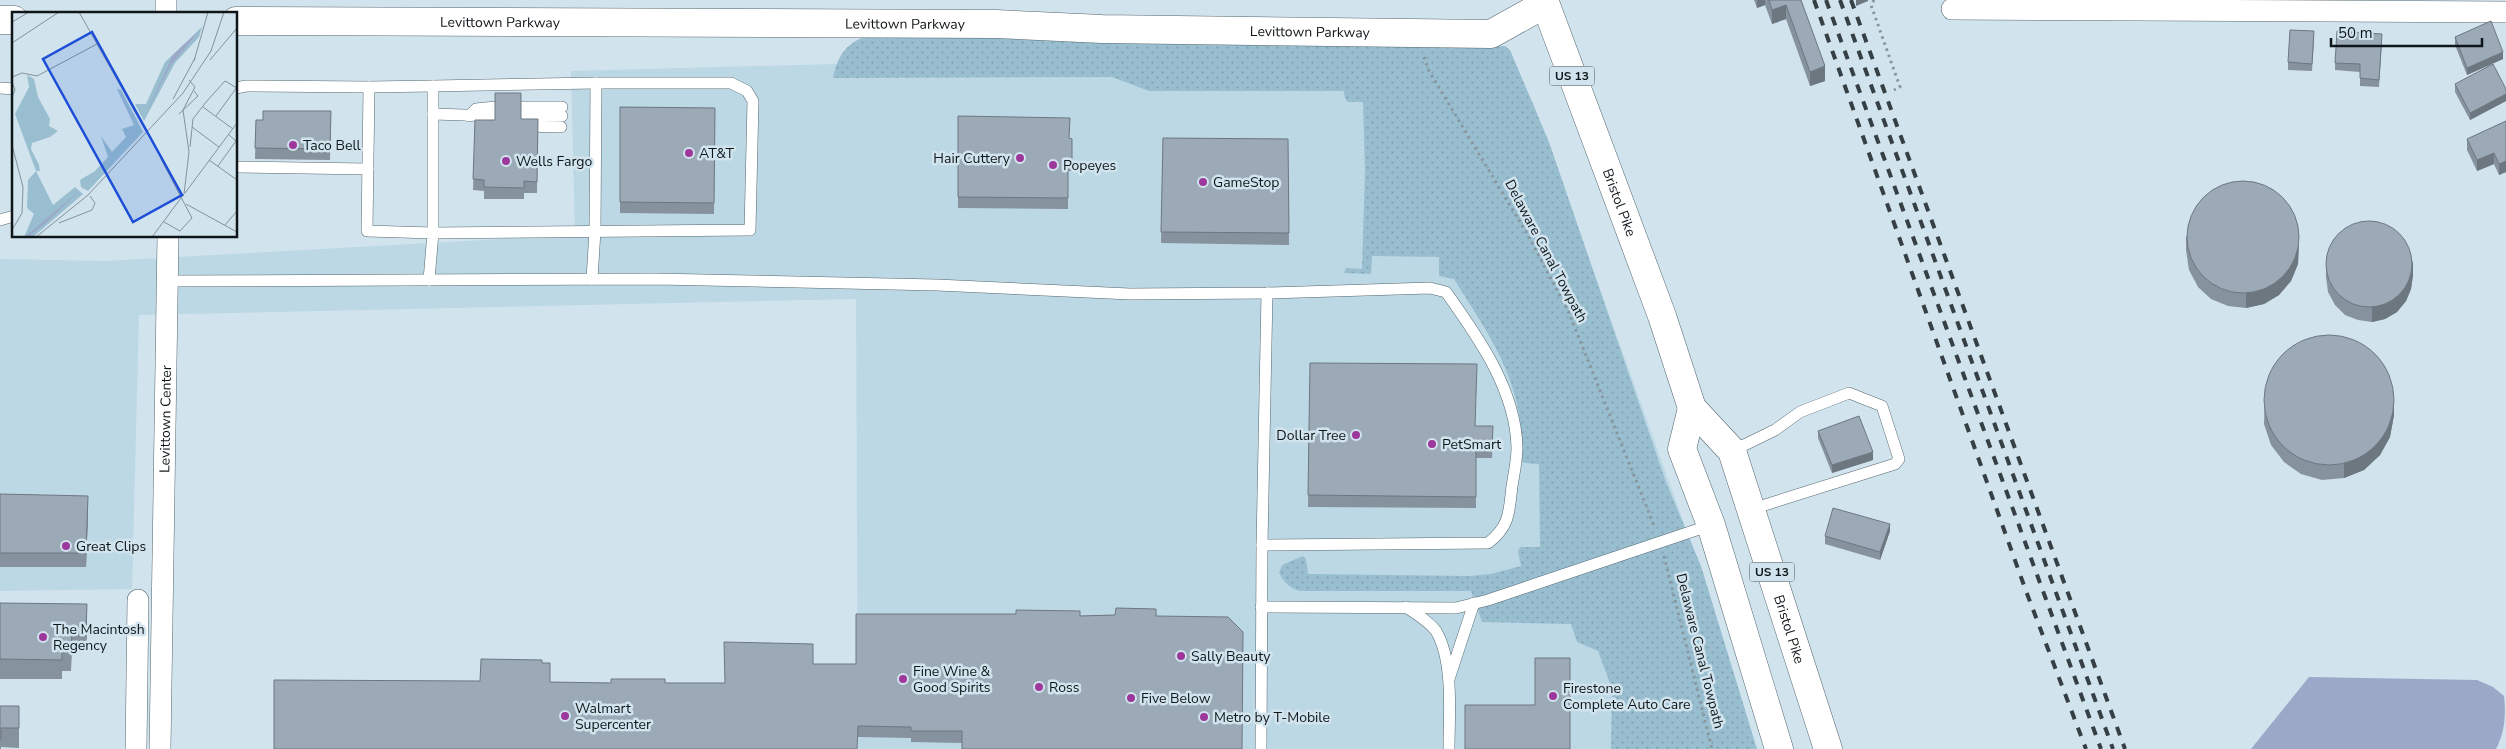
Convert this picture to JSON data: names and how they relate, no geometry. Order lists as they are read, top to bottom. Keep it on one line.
{"streets":{"main road":["Levittown Parkway","US 13","Bristol Pike"],"street":["Levittown Center"],"path":["Delaware Canal Towpath"]},"crossings":[["Levittown Parkway","Bristol Pike"],["US 13","Bristol Pike"]],"places":["Taco Bell","AT&T","Hair Cuttery","Wells Fargo","Popeyes","GameStop","Dollar Tree","PetSmart","Great Clips","The Macintosh Regency","Sally Beauty","Fine Wine & Good Spirits","Ross","Firestone Complete Auto Care","Five Below","Walmart Supercenter","Metro by T-Mobile"],"scale_bar":"50 m"}
